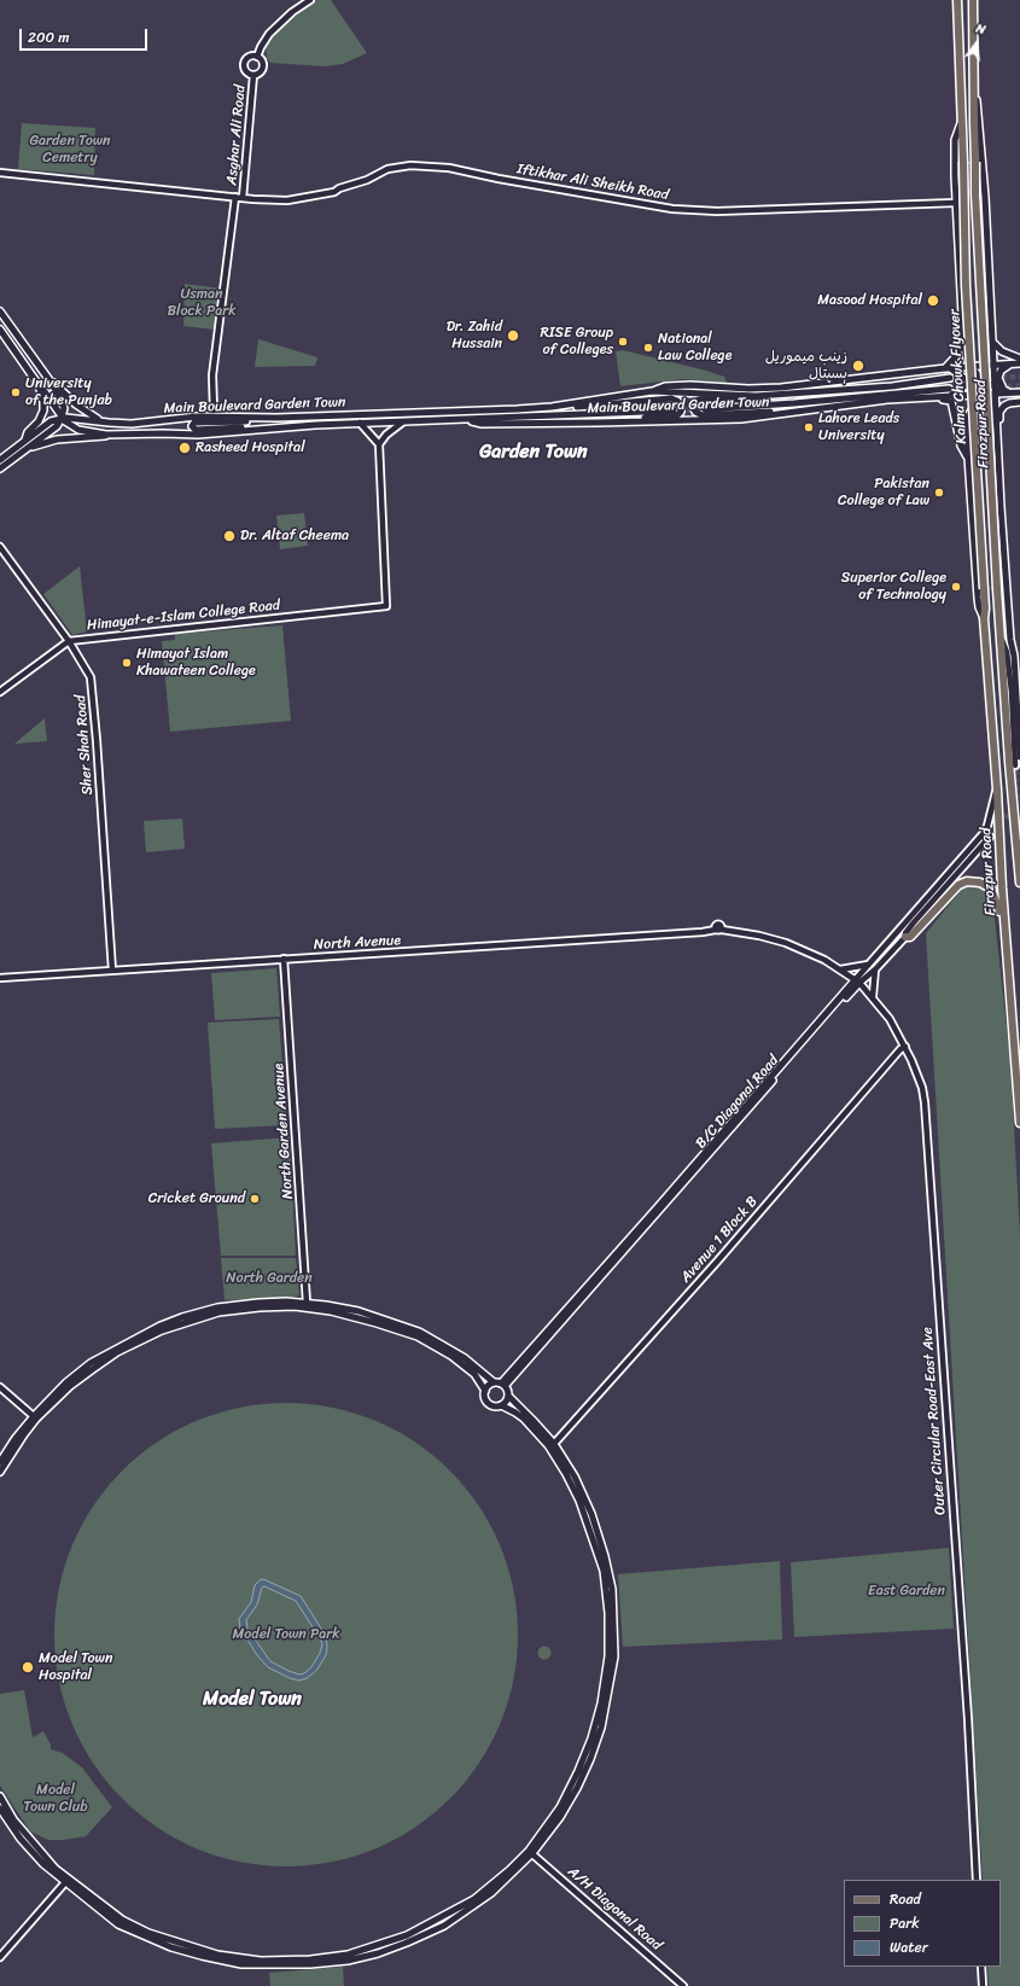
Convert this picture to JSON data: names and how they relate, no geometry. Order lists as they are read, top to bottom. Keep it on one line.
{"streets":{"main road":["Kalma Chowk Flyover","Main Boulevard Garden Town","Firozpur Road","B/C Diagonal Road"],"street":["Asghar Ali Road","Iftikhar Ali Sheikh Road","Himayat-e-Islam College Road","Sher Shah Road","North Avenue","North Garden Avenue","Avenue 1 Block B","Outer Circular Road-East Ave","A/H Diagonal Road"]},"crossings":[["Asghar Ali Road","Iftikhar Ali Sheikh Road"],["Kalma Chowk Flyover","Firozpur Road"],["Main Boulevard Garden Town","Firozpur Road"],["Himayat-e-Islam College Road","Sher Shah Road"],["Sher Shah Road","North Avenue"],["North Avenue","North Garden Avenue"],["North Avenue","Outer Circular Road-East Ave"],["B/C Diagonal Road","Outer Circular Road-East Ave"],["Avenue 1 Block B","Outer Circular Road-East Ave"]],"districts":["Garden Town","Model Town"],"parks":["Garden Town Cemetry","Usman Block Park","North Garden","East Garden","Model Town Park","Model Town Club"],"places":["Masood Hospital","Dr. Zahid Hussain","RISE Group of Colleges","National Law College","زینب میموریل ہسپتال","University of the Punjab","Lahore Leads University","Rasheed Hospital","Pakistan College of Law","Dr. Altaf Cheema","Superior College of Technology","Himayat Islam Khawateen College","Cricket Ground","Model Town Hospital"],"legend":["Road","Park","Water"],"scale_bar":"200 m","north":"top"}
